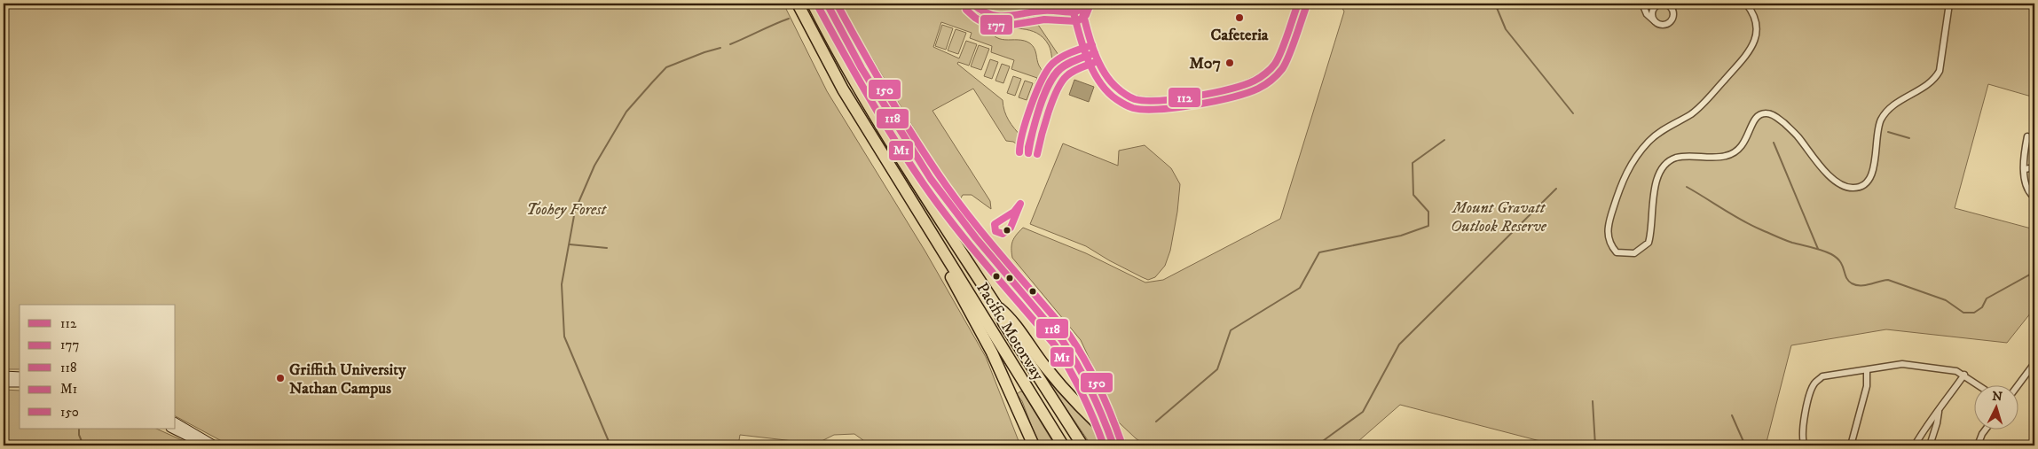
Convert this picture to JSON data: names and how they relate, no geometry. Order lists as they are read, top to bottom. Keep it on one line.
{"streets":{"highway":["Pacific Motorway"]},"parks":["Mount Gravatt Outlook Reserve","Toohey Forest"],"places":["Cafeteria","M07","Griffith University Nathan Campus"],"lines":["transit line 112","transit line 118","transit line 150","transit line 177","transit line M1"],"legend":["112","177","118","M1","150"],"north":"top"}
